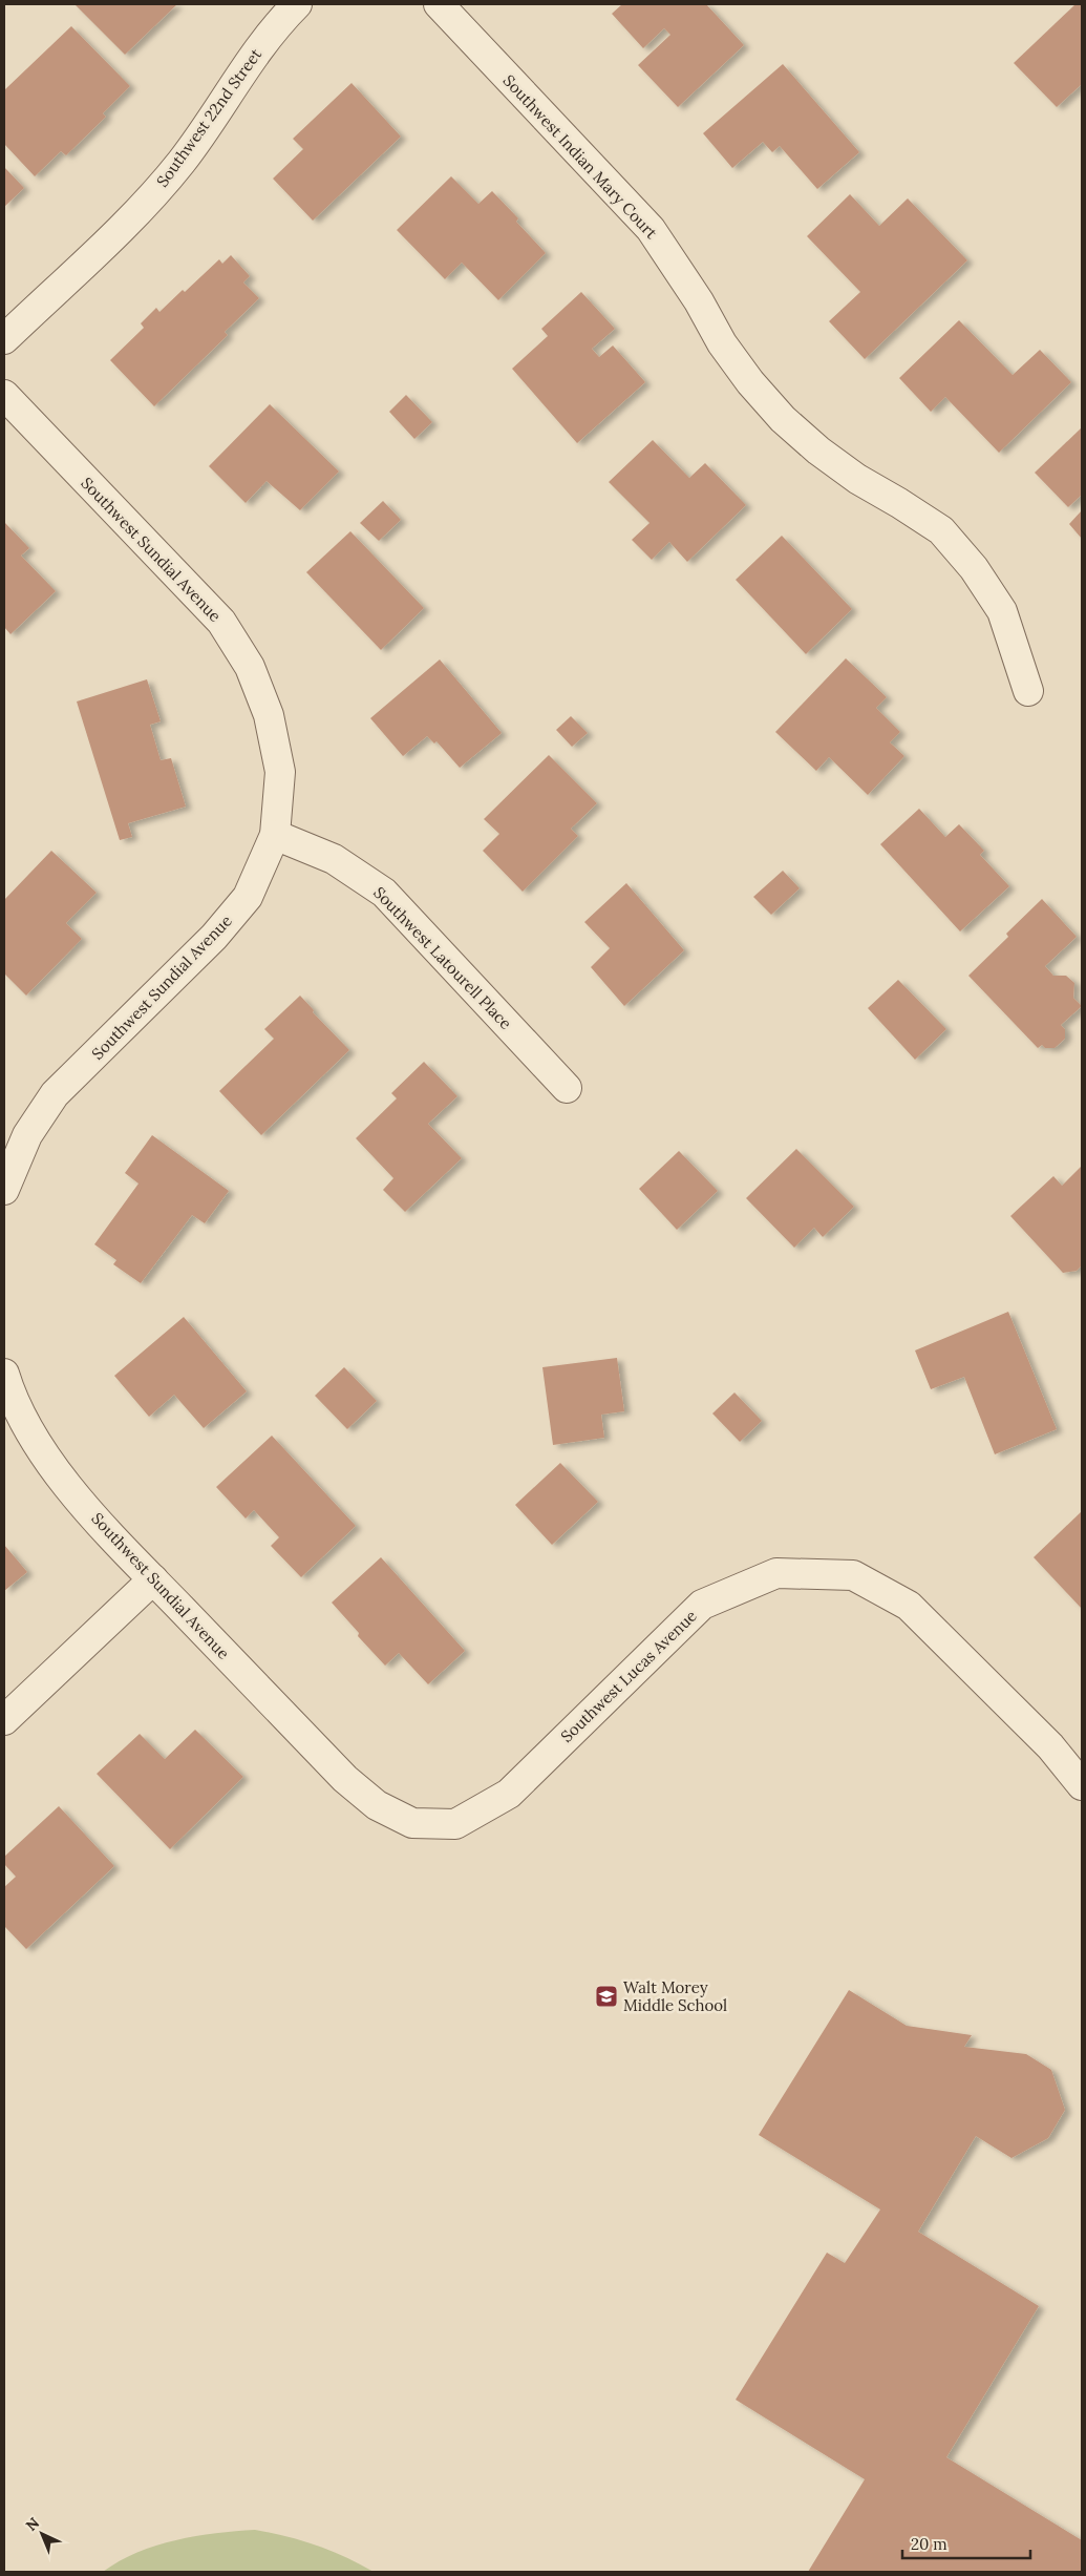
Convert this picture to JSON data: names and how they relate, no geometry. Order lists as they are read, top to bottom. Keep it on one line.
{"streets":{"street":["Southwest 22nd Street","Southwest Indian Mary Court","Southwest Sundial Avenue","Southwest Latourell Place","Southwest Lucas Avenue"]},"crossings":[["Southwest Sundial Avenue","Southwest Latourell Place"],["Southwest Sundial Avenue","Southwest Lucas Avenue"]],"places":{"school or university":["Walt Morey Middle School"]},"scale_bar":"20 m","north":"top left"}
